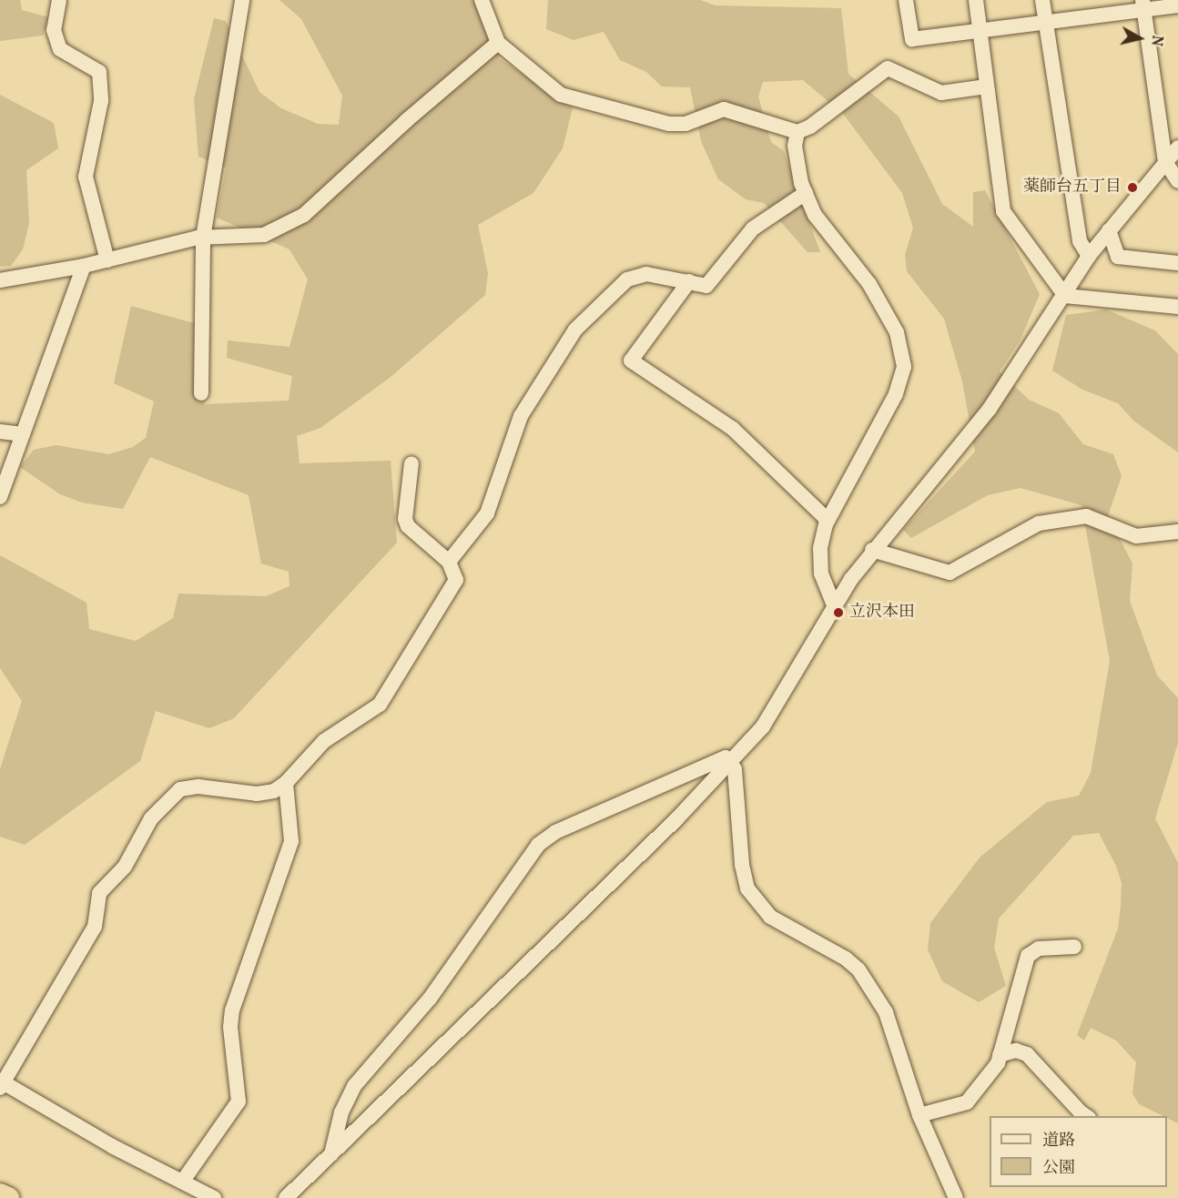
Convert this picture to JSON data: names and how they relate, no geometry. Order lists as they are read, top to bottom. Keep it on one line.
{"places":["薬師台五丁目","立沢本田"],"legend":["道路","公園"],"north":"right"}
